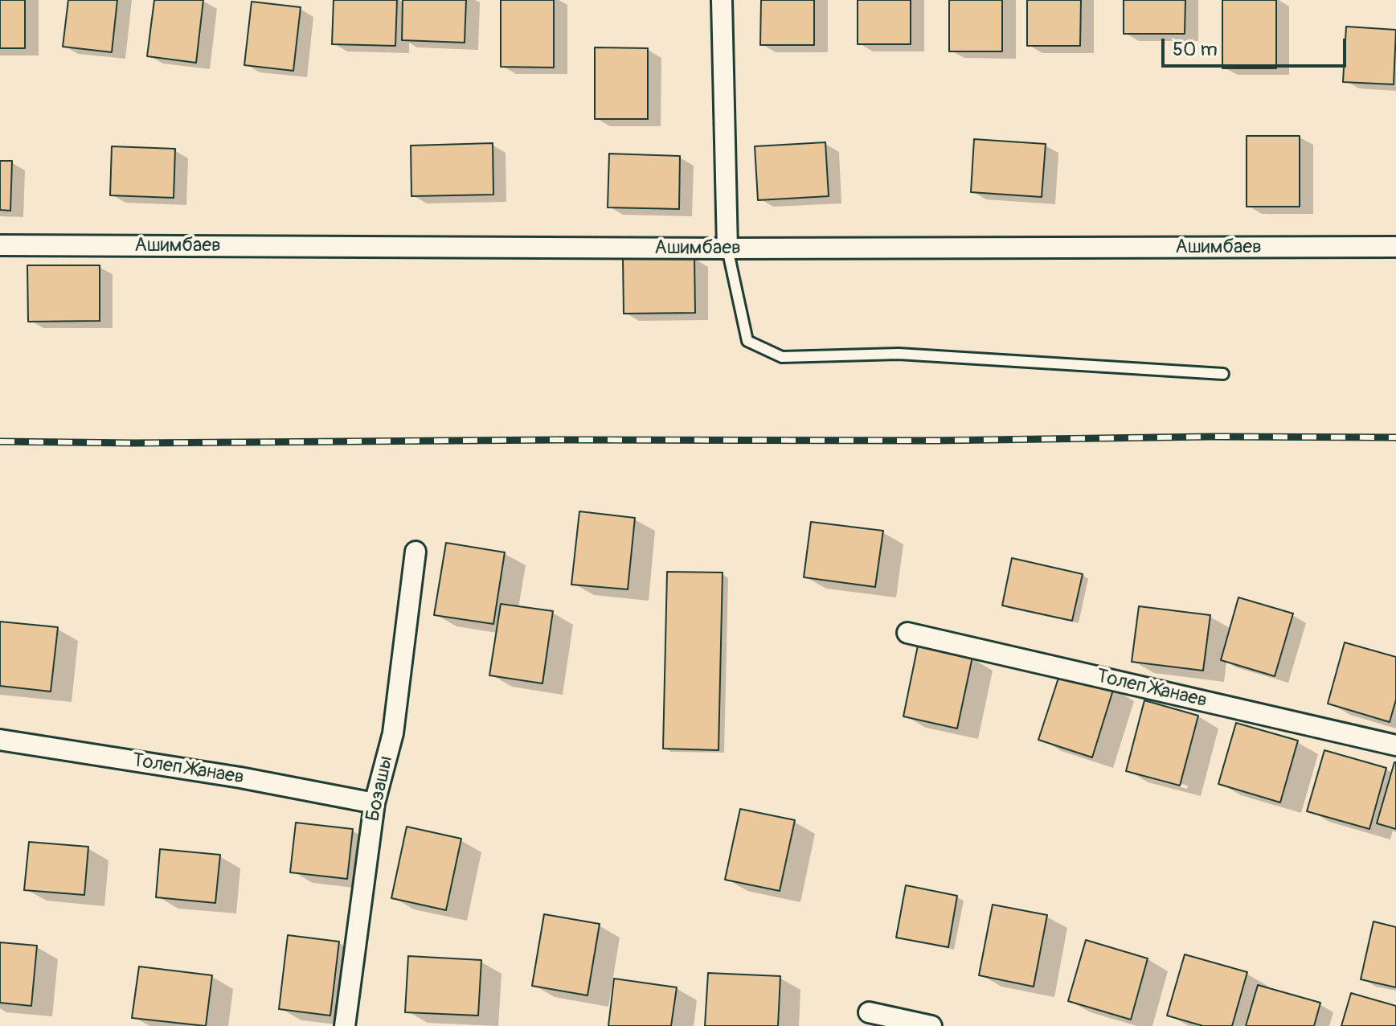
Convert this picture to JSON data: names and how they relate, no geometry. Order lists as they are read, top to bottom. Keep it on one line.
{"streets":{"street":["Ашимбаев","Толеп Жанаев","Бозашы"]},"crossings":[["Толеп Жанаев","Бозашы"]],"scale_bar":"50 m"}
